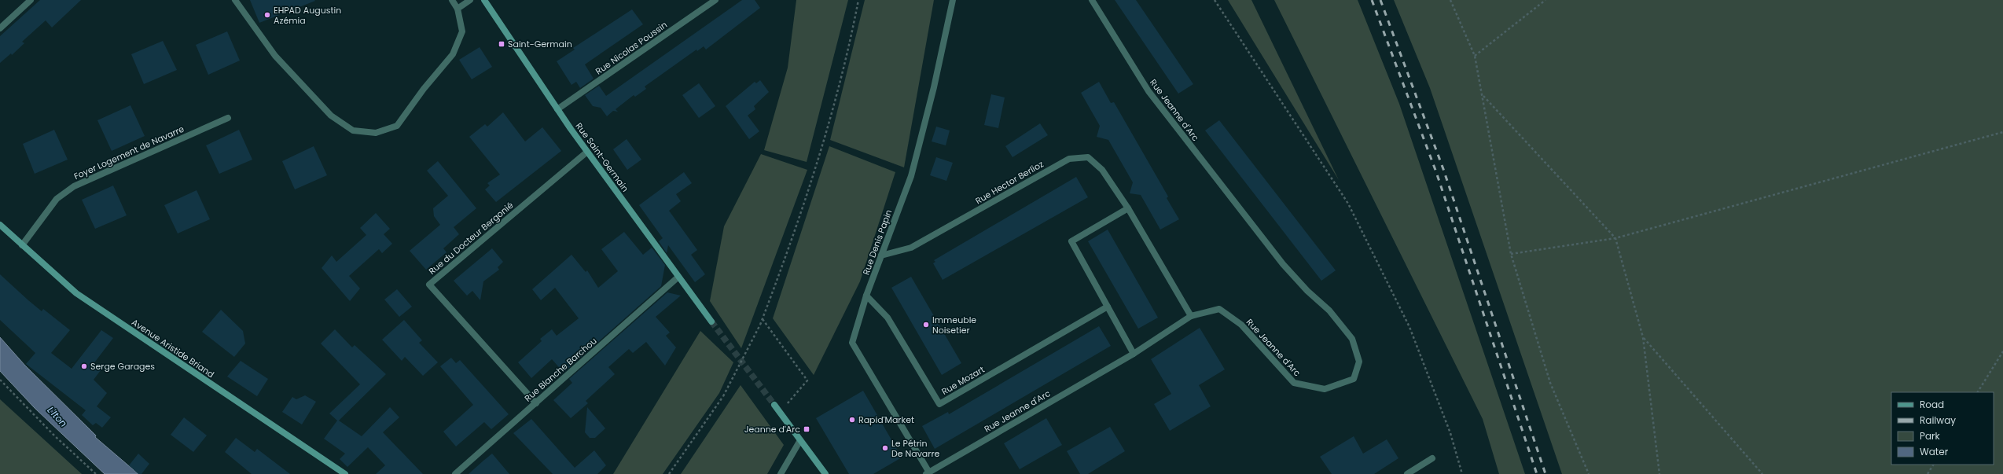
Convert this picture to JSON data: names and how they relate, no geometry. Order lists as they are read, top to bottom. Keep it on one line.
{"streets":{"street":["Rue Nicolas Poussin","Rue Jeanne d'Arc","Foyer Logement de Navarre","Rue Saint-Germain","Rue Hector Berlioz","Rue du Docteur Bergonié","Rue Denis Papin","Avenue Aristide Briand","Rue Blanche Barchou","Rue Mozart"]},"crossings":[["Rue Nicolas Poussin","Rue Saint-Germain"],["Rue Jeanne d'Arc","Rue Denis Papin"],["Foyer Logement de Navarre","Avenue Aristide Briand"],["Rue Saint-Germain","Rue du Docteur Bergonié"],["Rue Saint-Germain","Rue Blanche Barchou"],["Rue Hector Berlioz","Rue Denis Papin"],["Rue du Docteur Bergonié","Rue Blanche Barchou"],["Rue Denis Papin","Rue Mozart"]],"water":["L'Iton"],"places":{"other":["EHPAD Augustin Azémia","Immeuble Noisetier","Serge Garages","Rapid'Market","Le Pétrin De Navarre"],"transit":["Saint-Germain","Jeanne d'Arc"]},"legend":["Road","Railway","Park","Water"]}
